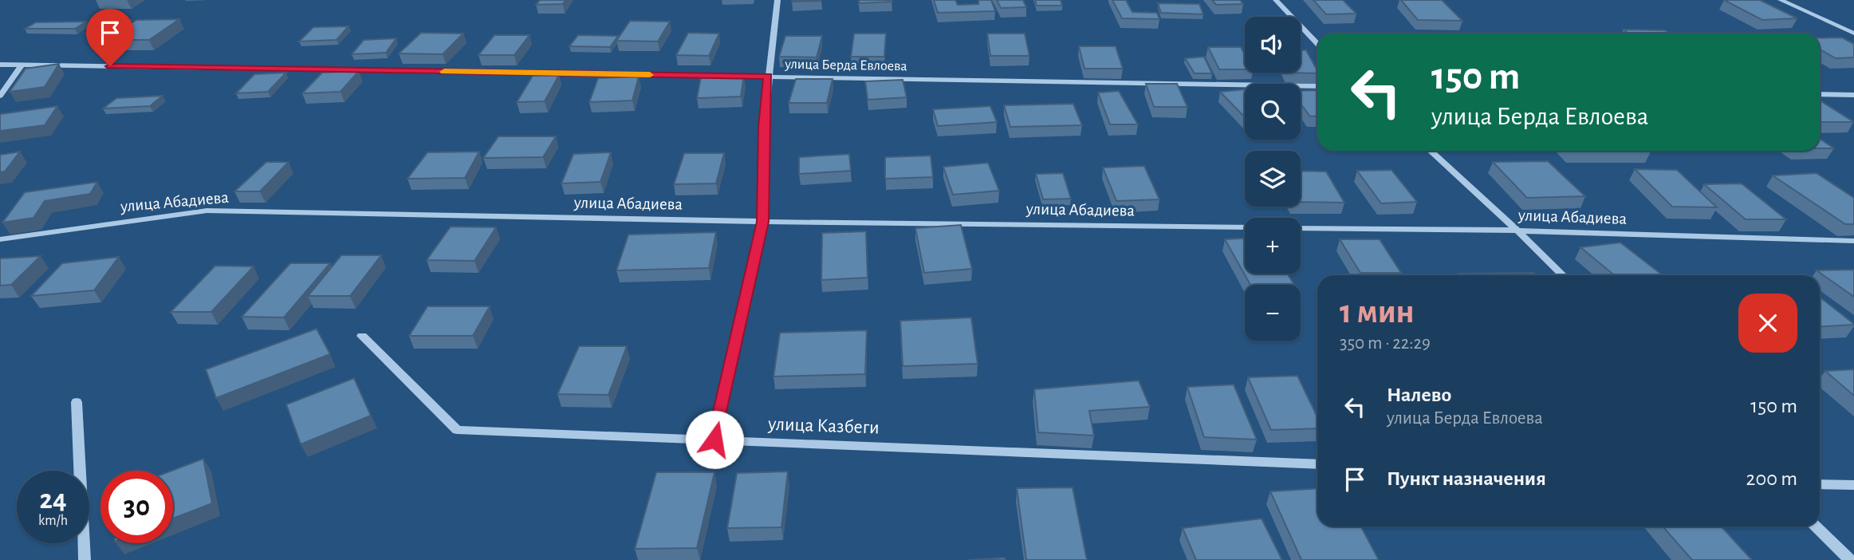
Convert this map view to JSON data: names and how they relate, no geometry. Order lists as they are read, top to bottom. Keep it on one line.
{"streets":{"street":["улица Берда Евлоева","улица Абадиева","улица Казбеги"]},"page":{"map_buttons":["+","−"],"turn":["150 m","улица Берда Евлоева"],"heading":["1 мин","350 m · 22:29"],"list":[{"name":"Налево","note":"улица Берда Евлоева","value":"150 m"},{"name":"Пункт назначения","value":"200 m"}],"speed":"24 km/h","limit":"30"}}
